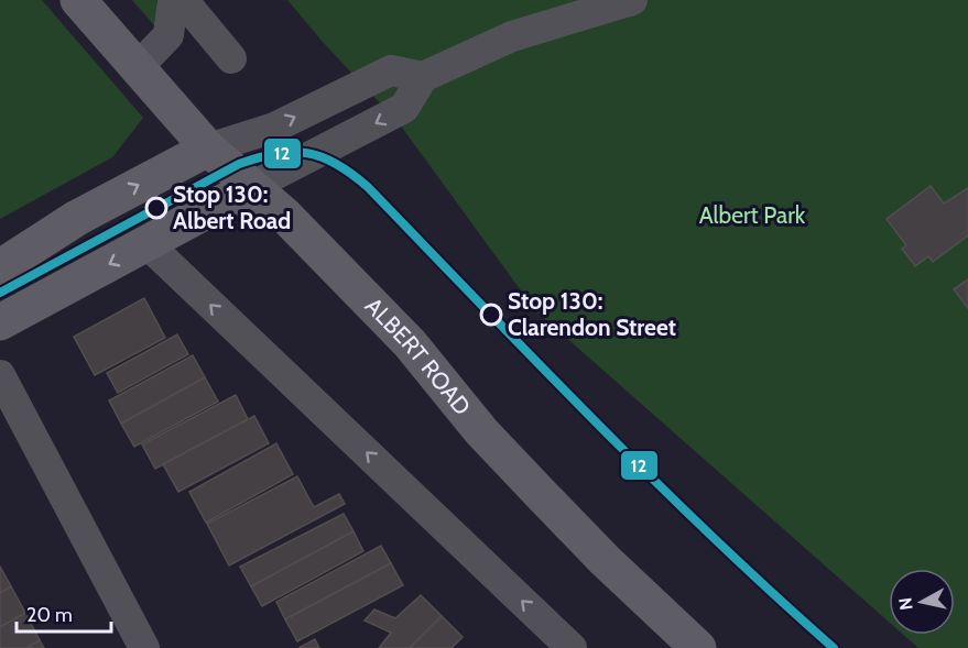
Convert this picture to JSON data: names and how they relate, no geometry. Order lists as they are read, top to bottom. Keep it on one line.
{"streets":{"main road":["ALBERT ROAD"]},"parks":["Albert Park"],"places":["Stop 130: Albert Road","Stop 130: Clarendon Street"],"lines":["transit line 12"],"scale_bar":"20 m","north":"left"}
